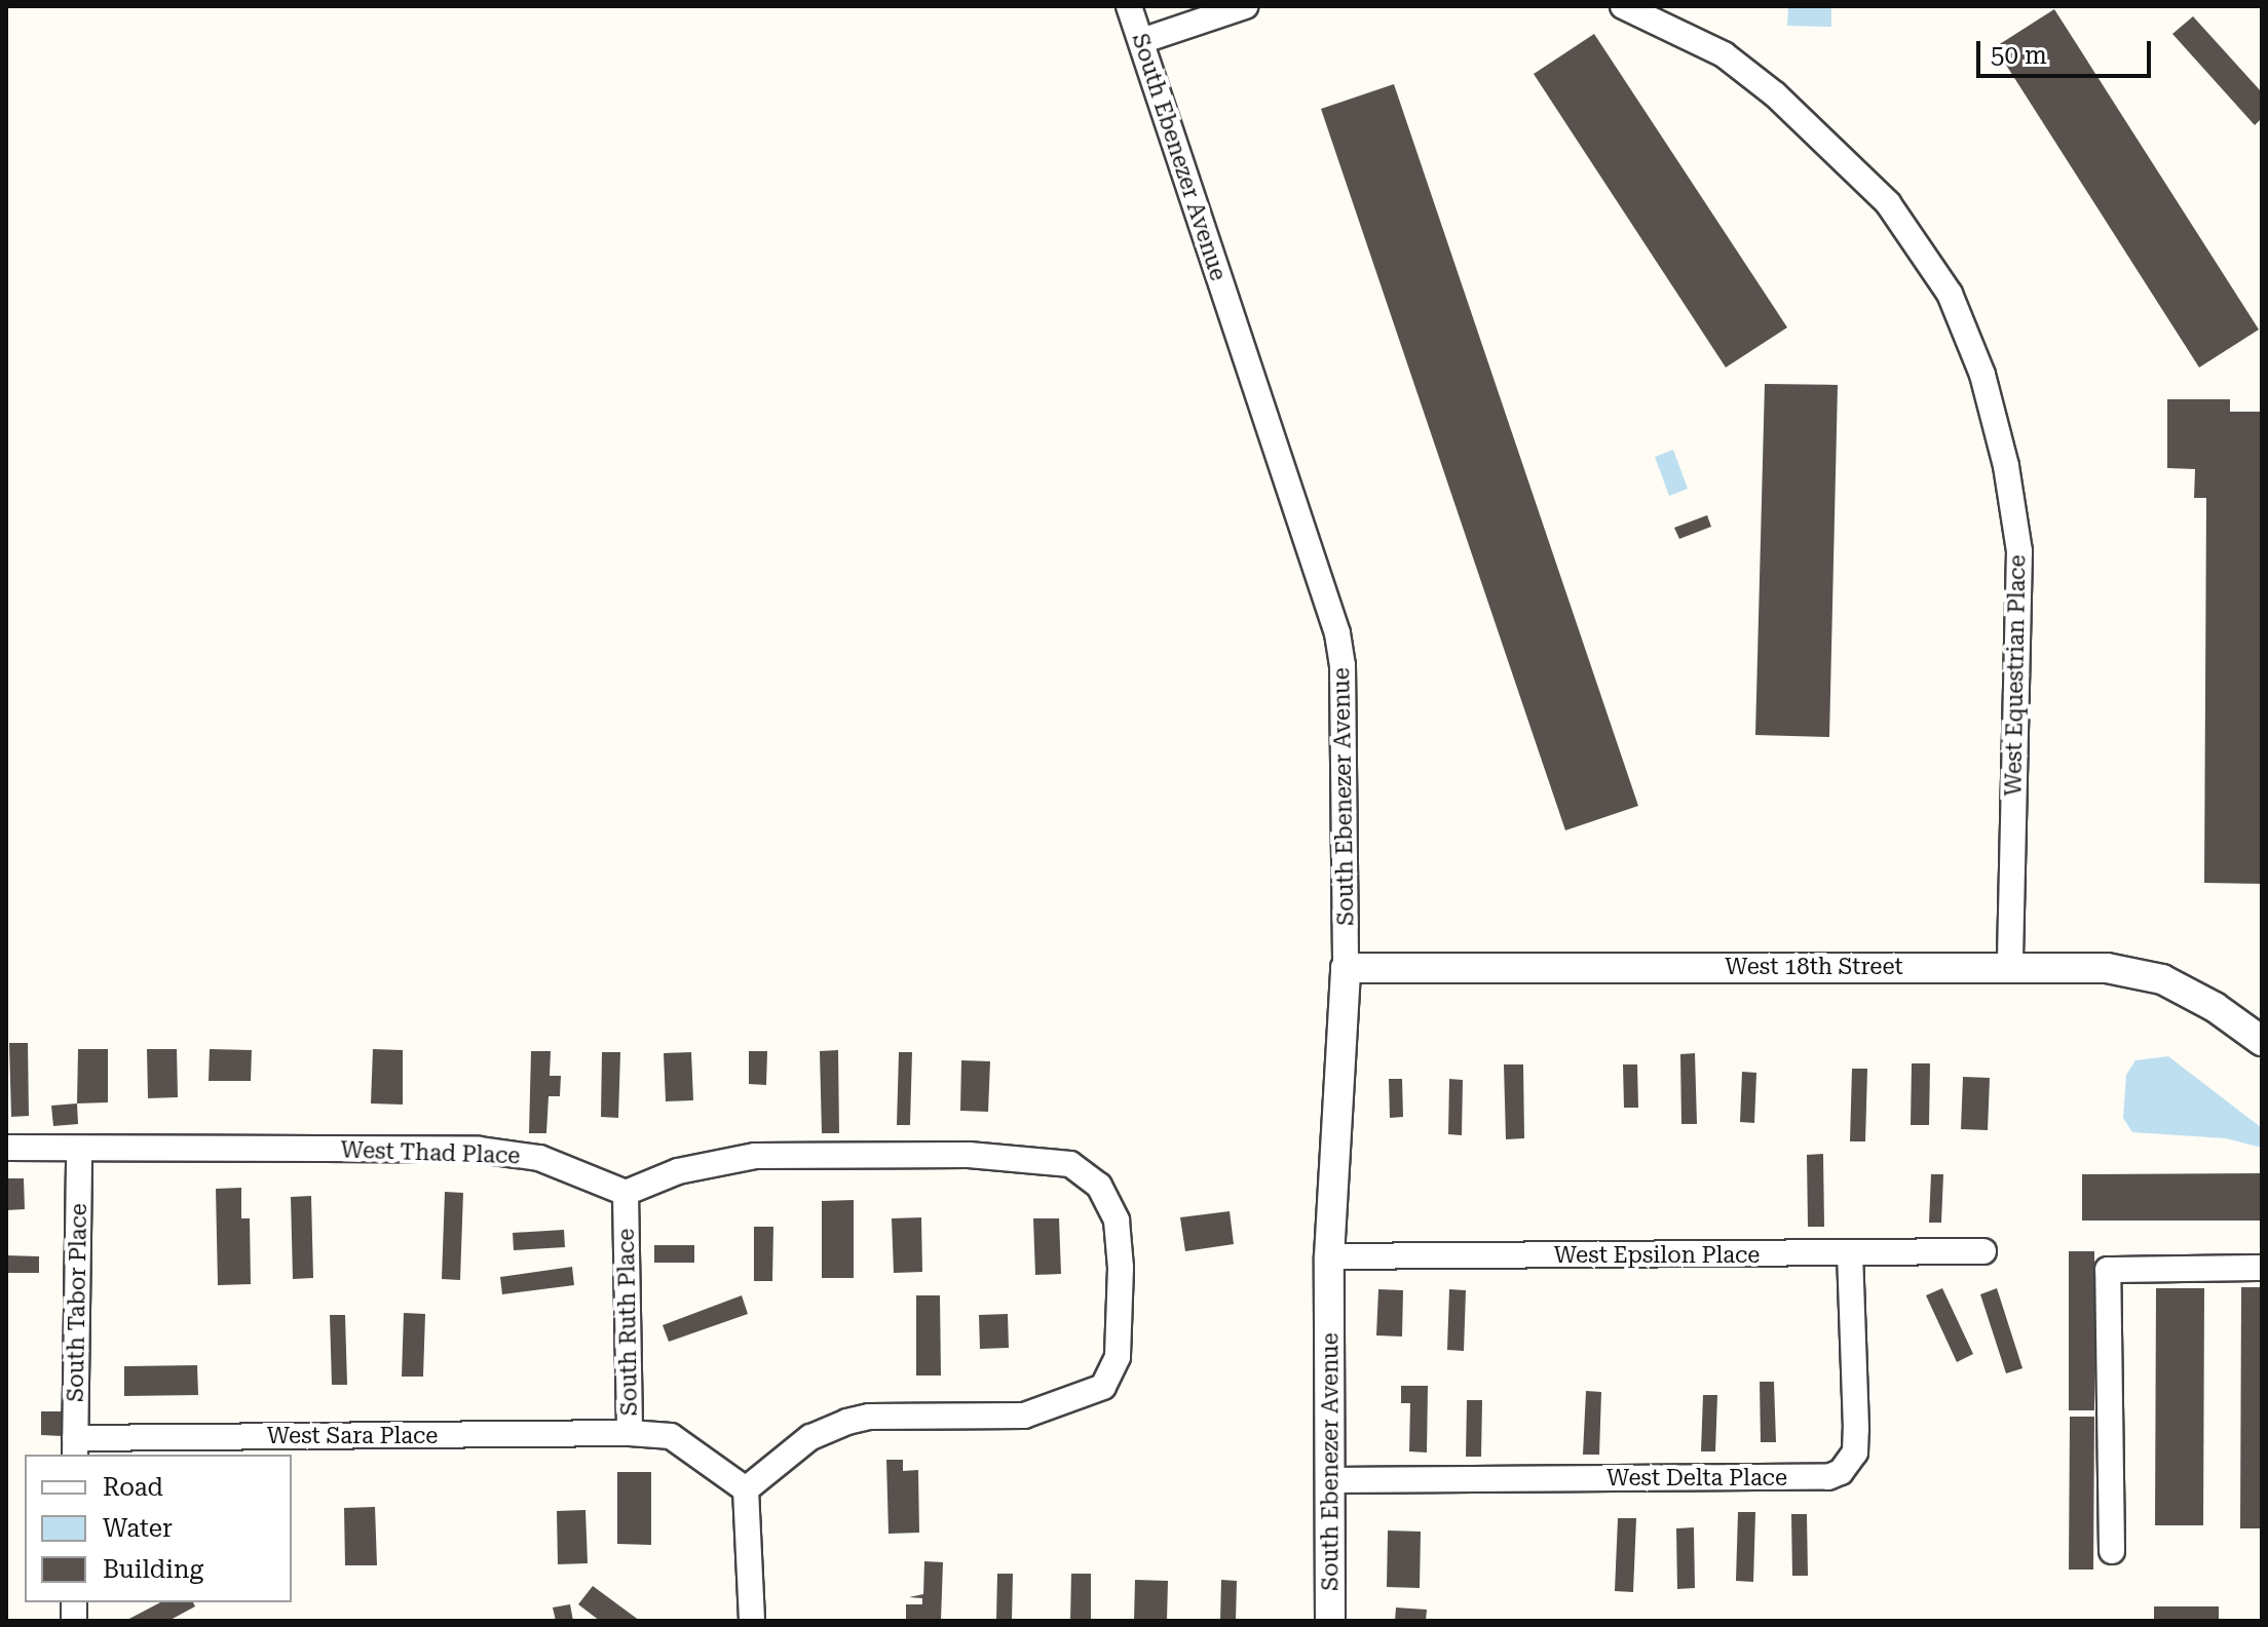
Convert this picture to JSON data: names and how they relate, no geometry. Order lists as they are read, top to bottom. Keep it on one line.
{"streets":{"street":["South Ebenezer Avenue","West Equestrian Place","West 18th Street","West Thad Place","West Epsilon Place","South Tabor Place","South Ruth Place","West Sara Place","West Delta Place"]},"crossings":[["South Ebenezer Avenue","West 18th Street"],["South Ebenezer Avenue","West Epsilon Place"],["South Ebenezer Avenue","West Delta Place"],["West Equestrian Place","West 18th Street"],["West Thad Place","South Tabor Place"],["West Thad Place","South Ruth Place"],["West Epsilon Place","West Delta Place"],["South Tabor Place","West Sara Place"],["South Ruth Place","West Sara Place"]],"legend":["Road","Water","Building"],"scale_bar":"50 m"}
